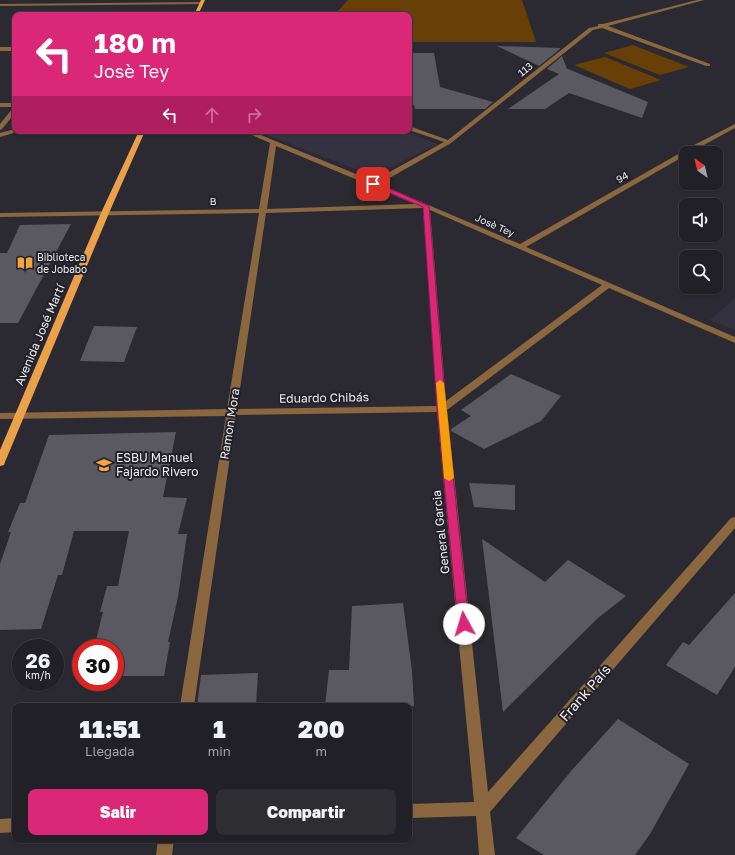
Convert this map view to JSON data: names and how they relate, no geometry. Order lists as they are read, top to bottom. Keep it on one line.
{"streets":{"main road":["Avenida José Martí"],"street":["113","94","B","Josè Tey","Eduardo Chibás","Ramon Mora","General Garcia","Frank País"]},"crossings":[["113","Josè Tey"],["94","Josè Tey"],["B","Josè Tey"],["B","Avenida José Martí"],["B","Ramon Mora"],["B","General Garcia"],["Josè Tey","Ramon Mora"],["Josè Tey","General Garcia"],["Avenida José Martí","Eduardo Chibás"],["Eduardo Chibás","Ramon Mora"],["Eduardo Chibás","General Garcia"],["General Garcia","Frank País"]],"places":{"library":["Biblioteca de Jobabo"],"school or university":["ESBU Manuel Fajardo Rivero"]},"north":"top left","page":{"turn":["180 m","Josè Tey"],"speed":"26 km/h","limit":"30","eta":["11:51","Llegada","1","min","200","m"],"buttons":["Salir","Compartir"]}}
